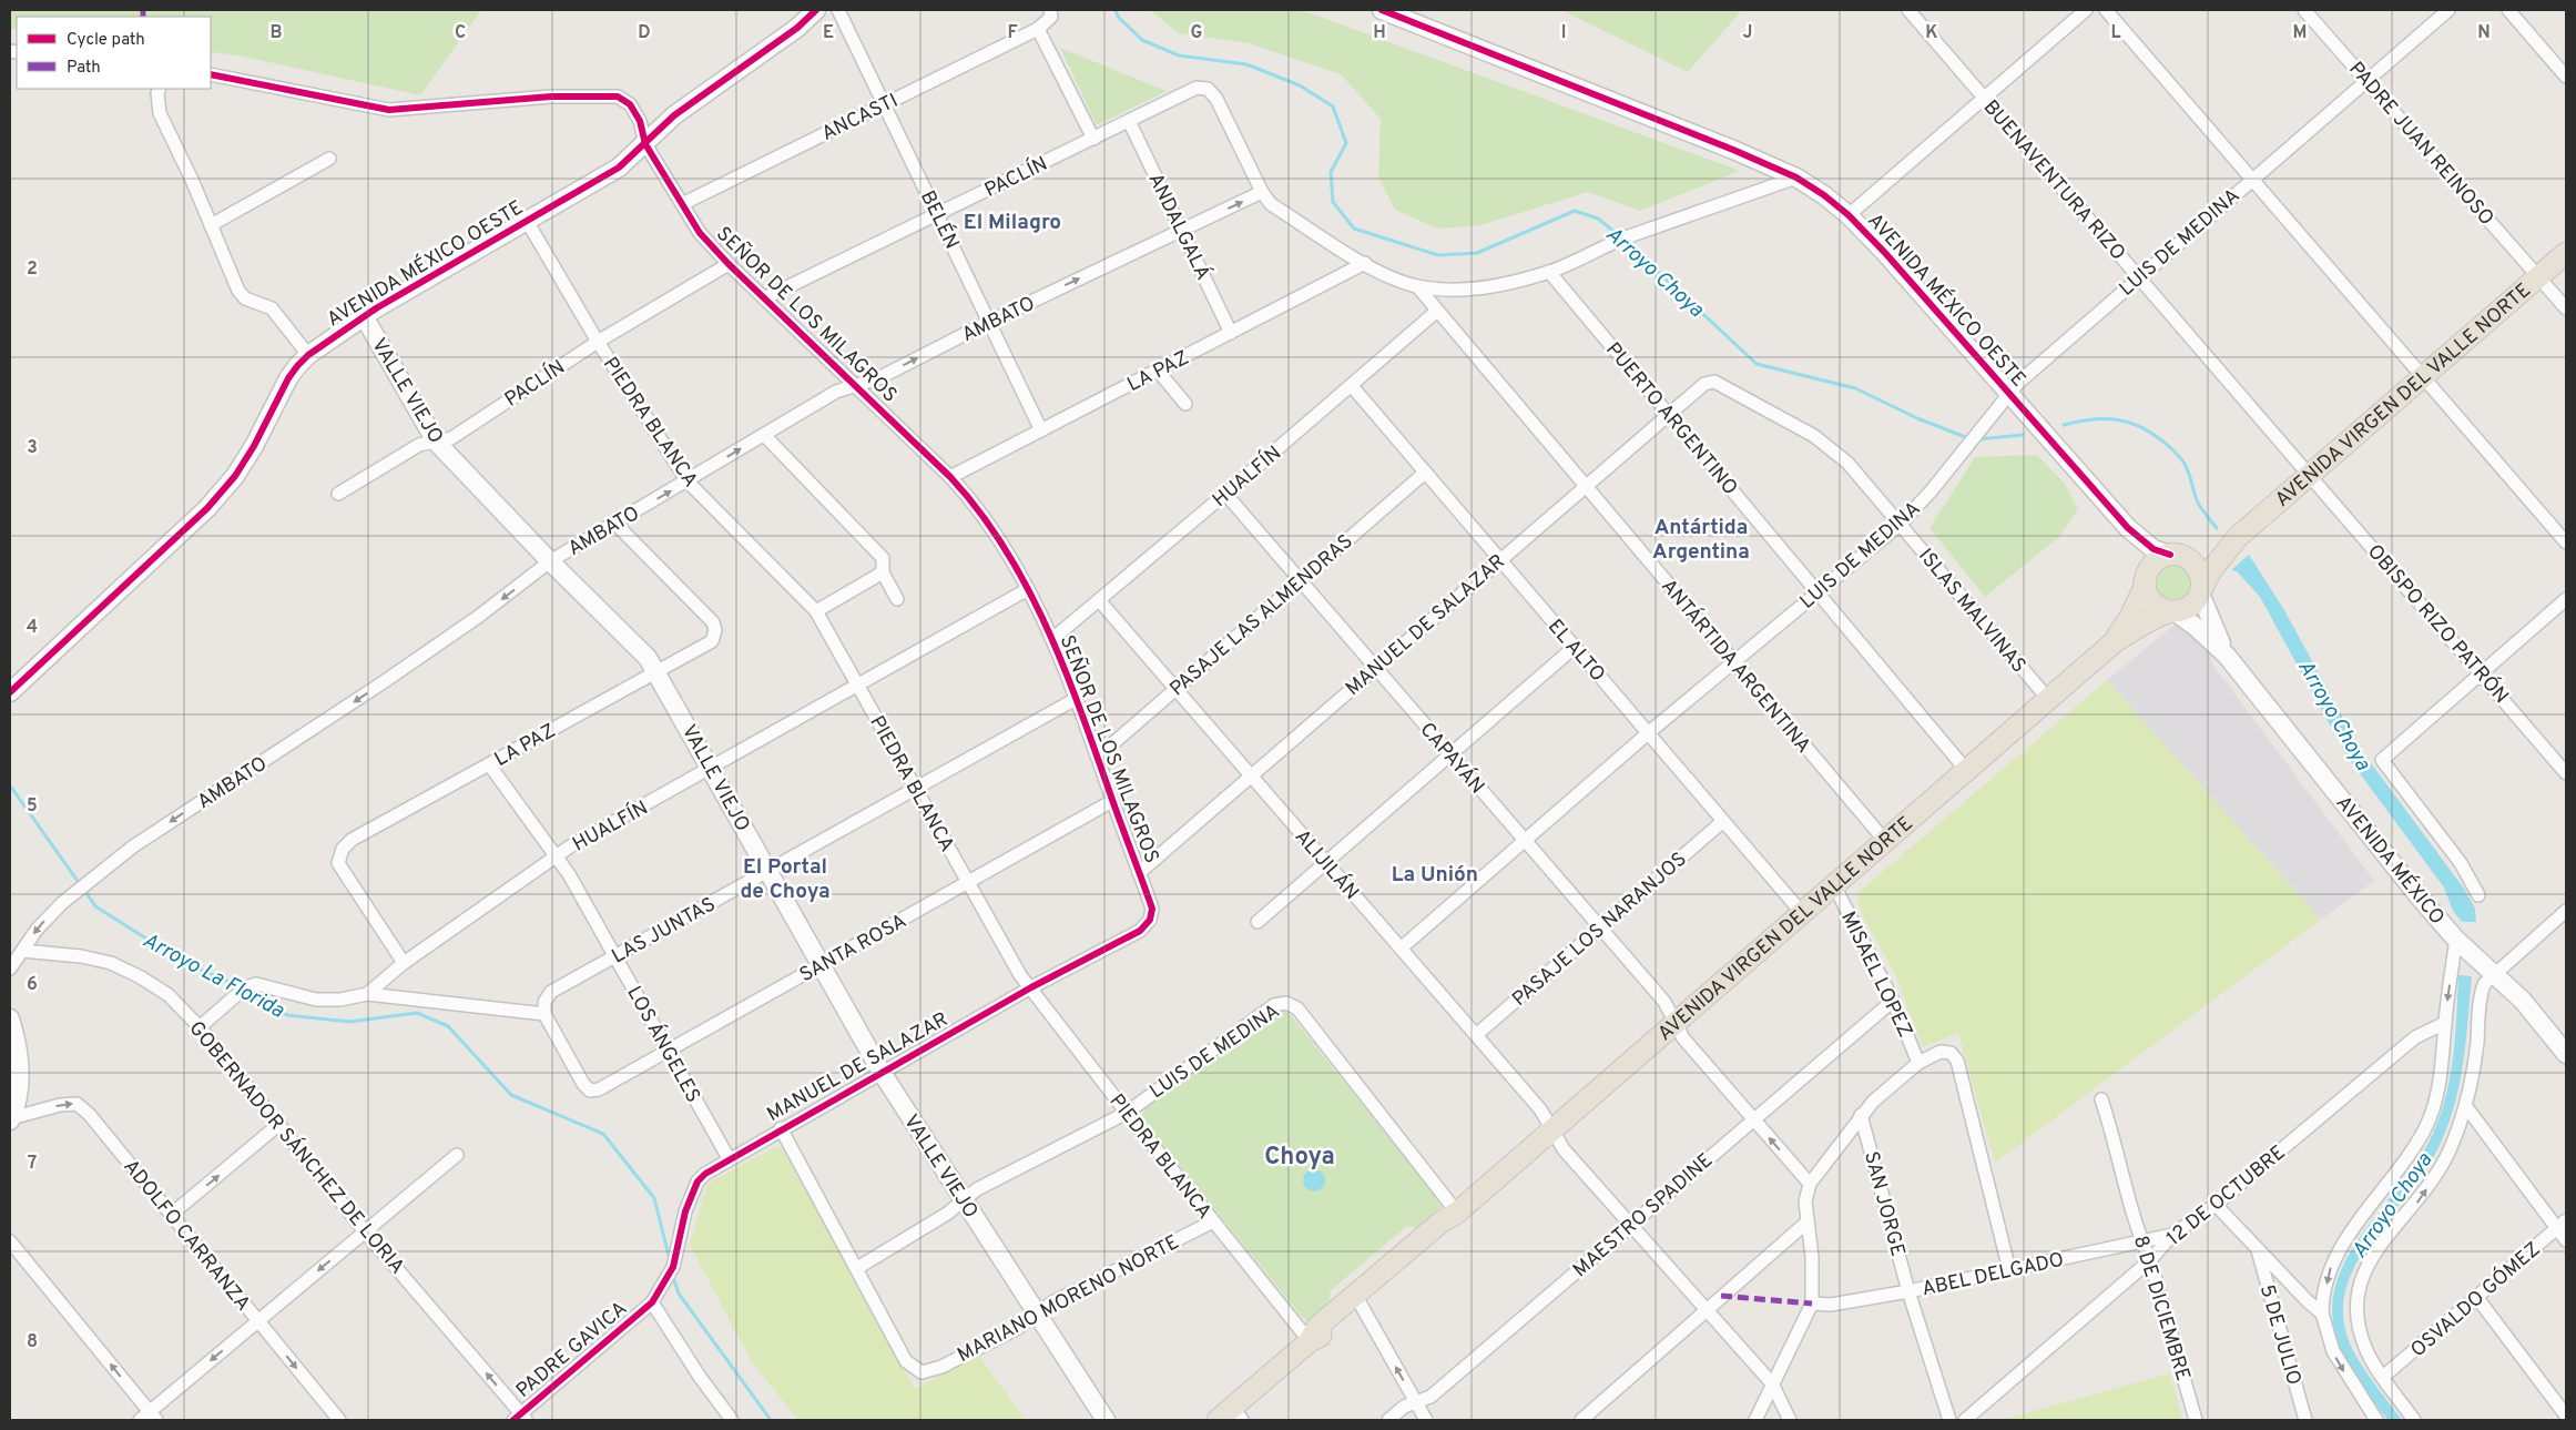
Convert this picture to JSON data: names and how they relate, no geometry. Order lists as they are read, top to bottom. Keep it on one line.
{"streets":{"main road":["AVENIDA MÉXICO OESTE","VALLE VIEJO","AVENIDA VIRGEN DEL VALLE NORTE","AVENIDA MÉXICO"],"street":["ANCASTI","PADRE JUAN REINOSO","PACLÍN","BUENAVENTURA RIZO","BELÉN","ANDALGALÁ","LUIS DE MEDINA","SEÑOR DE LOS MILAGROS","AMBATO","LA PAZ","PUERTO ARGENTINO","PIEDRA BLANCA","HUALFÍN","ISLAS MALVINAS","PASAJE LAS ALMENDRAS","OBISPO RIZO PATRÓN","MANUEL DE SALAZAR","EL ALTO","ANTÁRTIDA ARGENTINA","CAPAYÁN","ALIJILÁN","PASAJE LOS NARANJOS","LAS JUNTAS","SANTA ROSA","MISAEL LOPEZ","LOS ÁNGELES","GOBERNADOR SÁNCHEZ DE LORIA","12 DE OCTUBRE","SAN JORGE","MAESTRO SPADINE","ADOLFO CARRANZA","ABEL DELGADO","MARIANO MORENO NORTE","OSVALDO GÓMEZ","8 DE DICIEMBRE","5 DE JULIO","PADRE GAVICA"]},"crossings":[["ANCASTI","BELÉN"],["ANCASTI","SEÑOR DE LOS MILAGROS"],["PADRE JUAN REINOSO","LUIS DE MEDINA"],["PADRE JUAN REINOSO","AVENIDA VIRGEN DEL VALLE NORTE"],["PACLÍN","BELÉN"],["PACLÍN","ANDALGALÁ"],["PACLÍN","SEÑOR DE LOS MILAGROS"],["PACLÍN","AMBATO"],["PACLÍN","VALLE VIEJO"],["PACLÍN","PIEDRA BLANCA"],["BUENAVENTURA RIZO","LUIS DE MEDINA"],["BUENAVENTURA RIZO","AVENIDA VIRGEN DEL VALLE NORTE"],["BUENAVENTURA RIZO","OBISPO RIZO PATRÓN"],["BELÉN","AMBATO"],["BELÉN","LA PAZ"],["ANDALGALÁ","AMBATO"],["ANDALGALÁ","LA PAZ"],["LUIS DE MEDINA","AVENIDA MÉXICO OESTE"],["LUIS DE MEDINA","VALLE VIEJO"],["LUIS DE MEDINA","AVENIDA VIRGEN DEL VALLE NORTE"],["LUIS DE MEDINA","PUERTO ARGENTINO"],["LUIS DE MEDINA","PIEDRA BLANCA"],["LUIS DE MEDINA","ISLAS MALVINAS"],["LUIS DE MEDINA","EL ALTO"],["LUIS DE MEDINA","ANTÁRTIDA ARGENTINA"],["LUIS DE MEDINA","CAPAYÁN"],["LUIS DE MEDINA","ALIJILÁN"],["LUIS DE MEDINA","MARIANO MORENO NORTE"],["AVENIDA MÉXICO OESTE","SEÑOR DE LOS MILAGROS"],["AVENIDA MÉXICO OESTE","VALLE VIEJO"],["AVENIDA MÉXICO OESTE","AVENIDA VIRGEN DEL VALLE NORTE"],["AVENIDA MÉXICO OESTE","PIEDRA BLANCA"],["AVENIDA MÉXICO OESTE","AVENIDA MÉXICO"],["SEÑOR DE LOS MILAGROS","AMBATO"],["SEÑOR DE LOS MILAGROS","LA PAZ"],["SEÑOR DE LOS MILAGROS","HUALFÍN"],["SEÑOR DE LOS MILAGROS","PASAJE LAS ALMENDRAS"],["SEÑOR DE LOS MILAGROS","MANUEL DE SALAZAR"],["SEÑOR DE LOS MILAGROS","LAS JUNTAS"],["SEÑOR DE LOS MILAGROS","SANTA ROSA"],["AMBATO","LA PAZ"],["AMBATO","VALLE VIEJO"],["AMBATO","PIEDRA BLANCA"],["AMBATO","GOBERNADOR SÁNCHEZ DE LORIA"],["LA PAZ","VALLE VIEJO"],["LA PAZ","HUALFÍN"],["LA PAZ","LOS ÁNGELES"],["VALLE VIEJO","HUALFÍN"],["VALLE VIEJO","MANUEL DE SALAZAR"],["VALLE VIEJO","LAS JUNTAS"],["VALLE VIEJO","SANTA ROSA"],["VALLE VIEJO","MARIANO MORENO NORTE"],["AVENIDA VIRGEN DEL VALLE NORTE","PUERTO ARGENTINO"],["AVENIDA VIRGEN DEL VALLE NORTE","PIEDRA BLANCA"],["AVENIDA VIRGEN DEL VALLE NORTE","ISLAS MALVINAS"],["AVENIDA VIRGEN DEL VALLE NORTE","OBISPO RIZO PATRÓN"],["AVENIDA VIRGEN DEL VALLE NORTE","EL ALTO"],["AVENIDA VIRGEN DEL VALLE NORTE","ANTÁRTIDA ARGENTINA"],["AVENIDA VIRGEN DEL VALLE NORTE","CAPAYÁN"],["AVENIDA VIRGEN DEL VALLE NORTE","AVENIDA MÉXICO"],["AVENIDA VIRGEN DEL VALLE NORTE","ALIJILÁN"],["AVENIDA VIRGEN DEL VALLE NORTE","MISAEL LOPEZ"],["PUERTO ARGENTINO","MANUEL DE SALAZAR"],["PIEDRA BLANCA","HUALFÍN"],["PIEDRA BLANCA","MANUEL DE SALAZAR"],["PIEDRA BLANCA","LAS JUNTAS"],["PIEDRA BLANCA","SANTA ROSA"],["PIEDRA BLANCA","MARIANO MORENO NORTE"],["HUALFÍN","EL ALTO"],["HUALFÍN","ANTÁRTIDA ARGENTINA"],["HUALFÍN","CAPAYÁN"],["HUALFÍN","ALIJILÁN"],["HUALFÍN","LOS ÁNGELES"],["HUALFÍN","GOBERNADOR SÁNCHEZ DE LORIA"],["ISLAS MALVINAS","MANUEL DE SALAZAR"],["PASAJE LAS ALMENDRAS","EL ALTO"],["PASAJE LAS ALMENDRAS","CAPAYÁN"],["PASAJE LAS ALMENDRAS","ALIJILÁN"],["MANUEL DE SALAZAR","EL ALTO"],["MANUEL DE SALAZAR","ANTÁRTIDA ARGENTINA"],["MANUEL DE SALAZAR","CAPAYÁN"],["MANUEL DE SALAZAR","ALIJILÁN"],["MANUEL DE SALAZAR","LOS ÁNGELES"],["MANUEL DE SALAZAR","PADRE GAVICA"],["EL ALTO","PASAJE LOS NARANJOS"],["CAPAYÁN","PASAJE LOS NARANJOS"],["CAPAYÁN","MAESTRO SPADINE"],["ALIJILÁN","PASAJE LOS NARANJOS"],["ALIJILÁN","MAESTRO SPADINE"],["LAS JUNTAS","SANTA ROSA"],["LAS JUNTAS","LOS ÁNGELES"],["SANTA ROSA","LOS ÁNGELES"],["MISAEL LOPEZ","MAESTRO SPADINE"],["GOBERNADOR SÁNCHEZ DE LORIA","PADRE GAVICA"],["12 DE OCTUBRE","ABEL DELGADO"],["12 DE OCTUBRE","8 DE DICIEMBRE"],["SAN JORGE","ABEL DELGADO"],["ABEL DELGADO","8 DE DICIEMBRE"]],"one_way":["ADOLFO CARRANZA"],"districts":["El Milagro","Antártida Argentina","El Portal de Choya","La Unión","Choya"],"water":["Arroyo Choya","Arroyo La Florida"],"legend":["Cycle path","Path"],"grid":{"columns":["B","C","D","E","F","G","H","I","J","K","L","M","N"],"rows":["2","3","4","5","6","7","8"]}}
